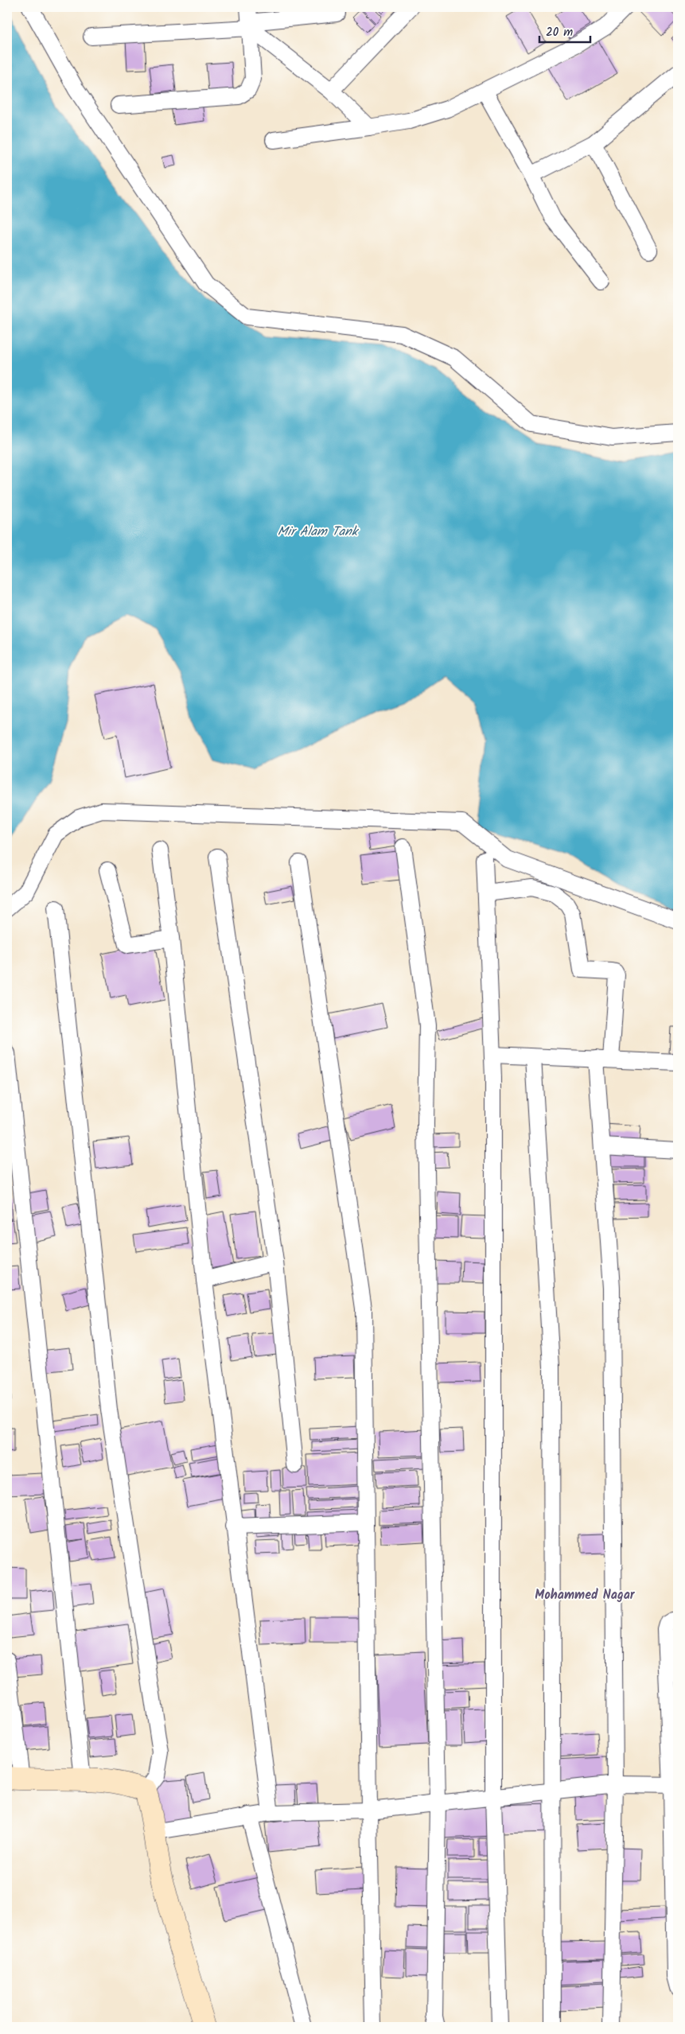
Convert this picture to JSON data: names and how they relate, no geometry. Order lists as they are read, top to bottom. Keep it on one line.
{"districts":["Mohammed Nagar"],"water":["Mir Alam Tank"],"scale_bar":"20 m"}
